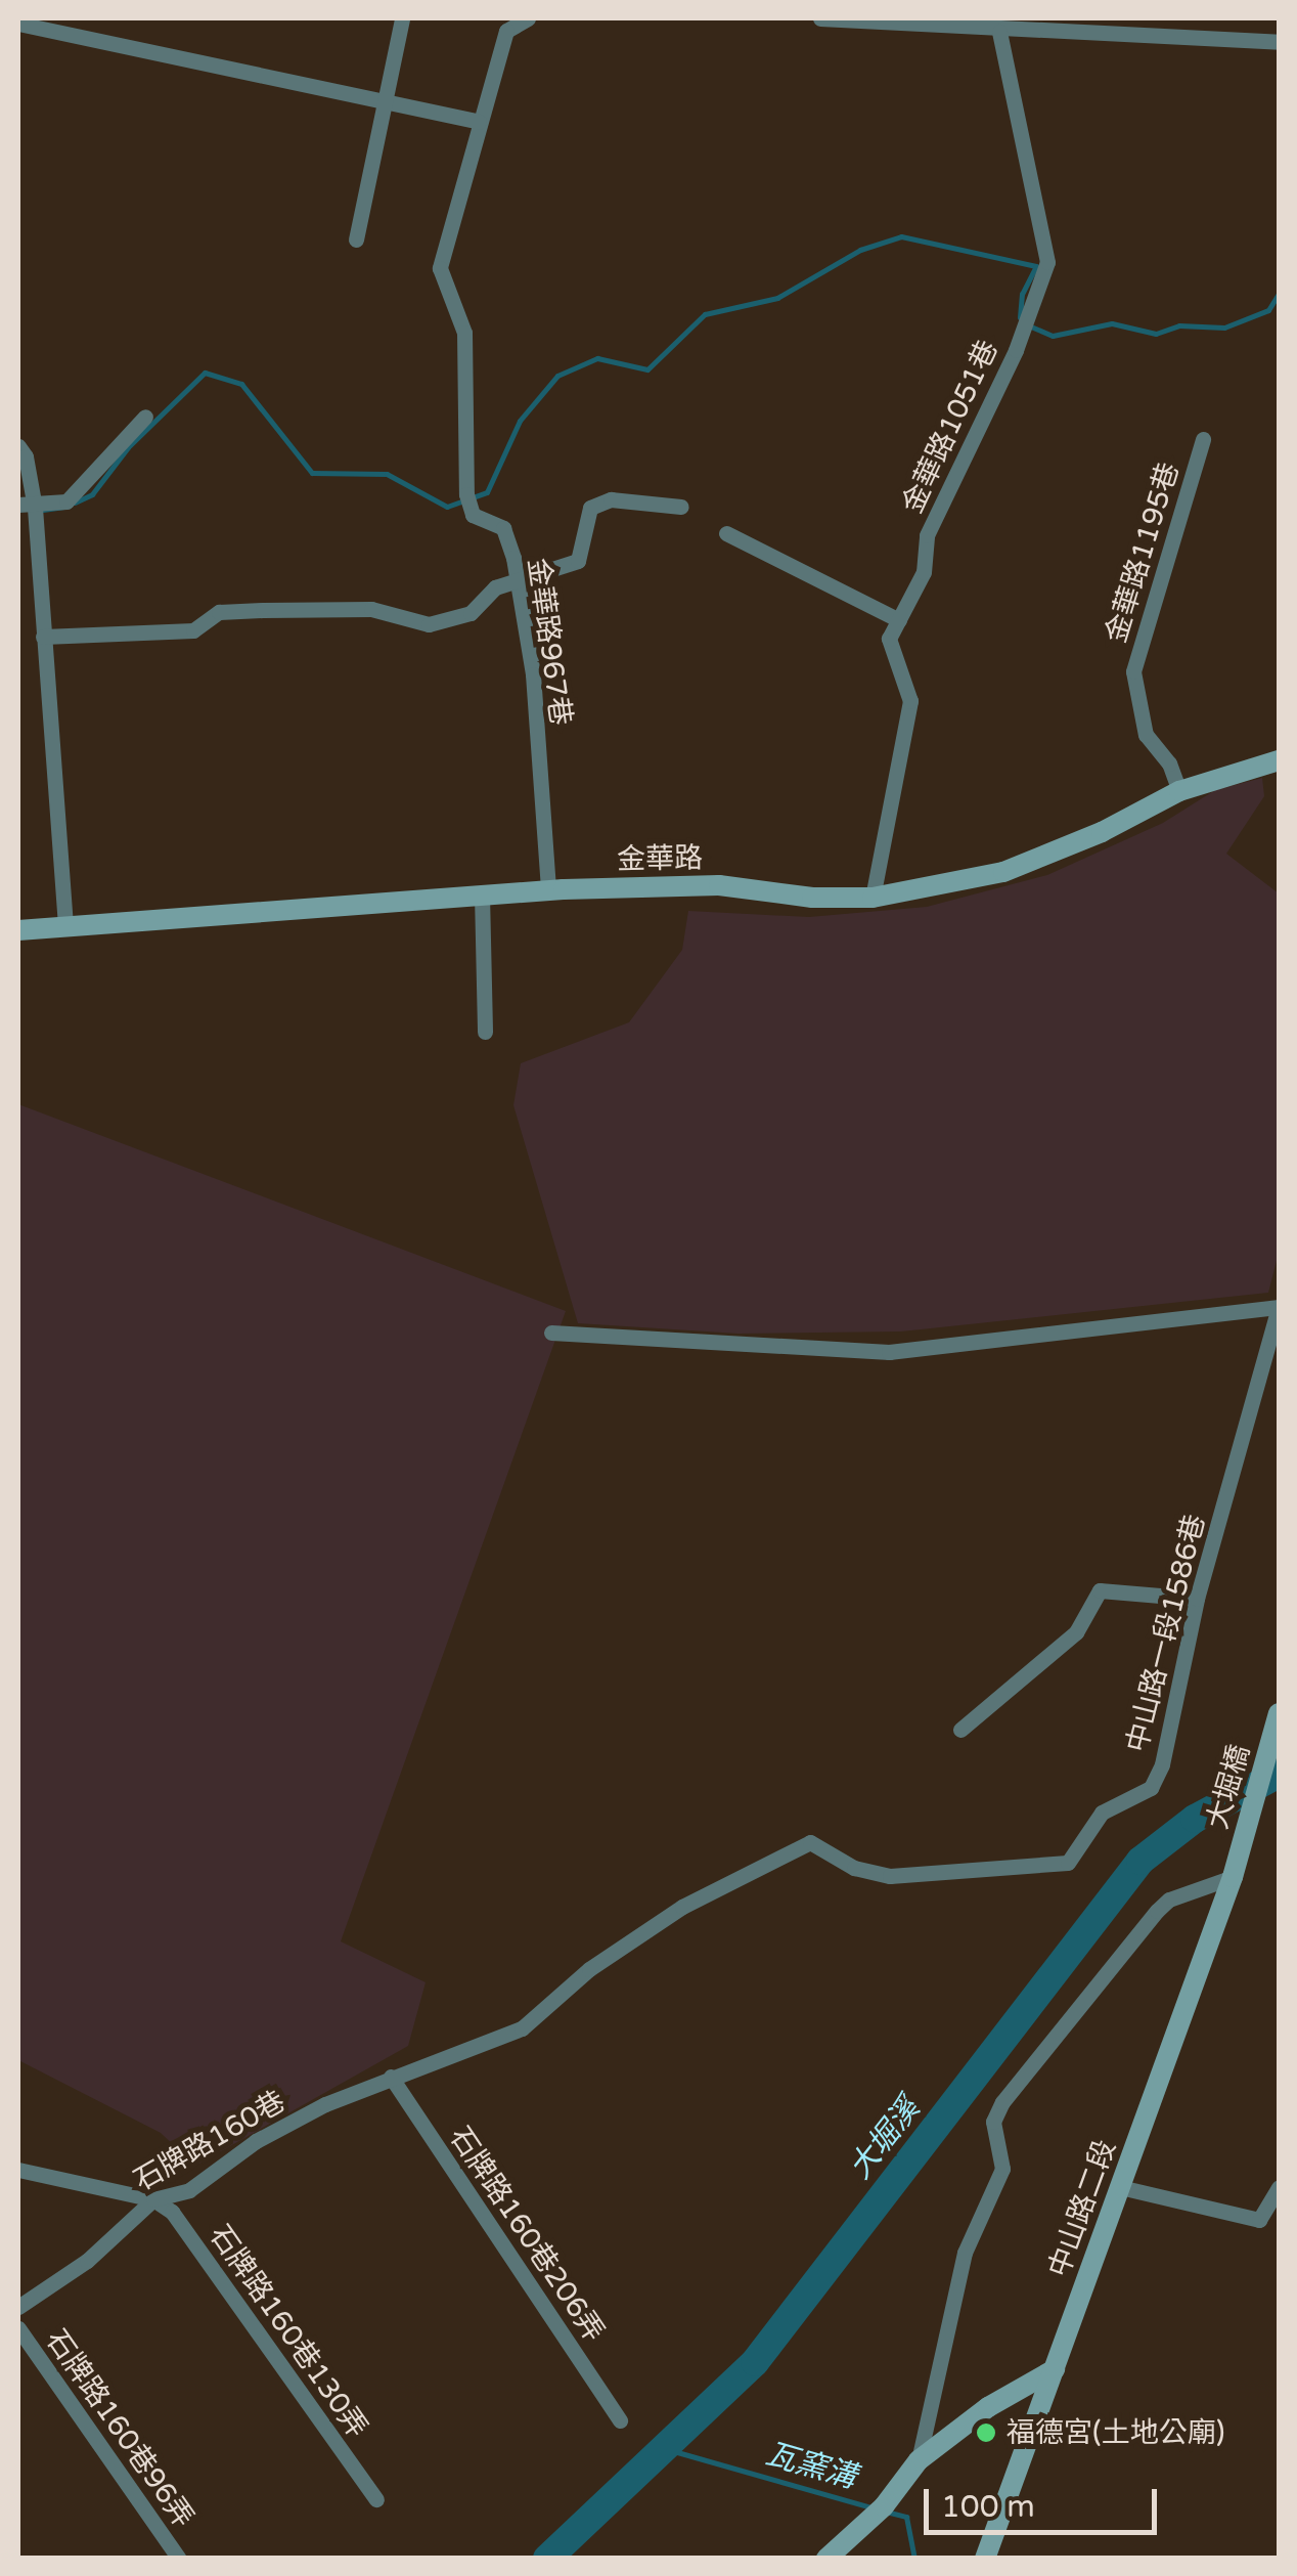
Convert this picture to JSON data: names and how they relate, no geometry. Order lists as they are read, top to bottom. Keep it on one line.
{"streets":{"street":["金華路1051巷","金華路1195巷","金華路967巷","金華路","中山路一段1586巷","大堀橋","石牌路160巷","中山路二段","石牌路160巷206弄","石牌路160巷130弄","石牌路160巷96弄"]},"crossings":[["金華路1051巷","金華路"],["金華路1195巷","金華路"],["金華路967巷","金華路"],["中山路一段1586巷","石牌路160巷"],["中山路一段1586巷","石牌路160巷206弄"],["大堀橋","中山路二段"],["石牌路160巷","石牌路160巷206弄"],["石牌路160巷","石牌路160巷130弄"]],"water":["大堀溪","瓦窯溝"],"places":["福德宮(土地公廟)"],"scale_bar":"100 m"}
